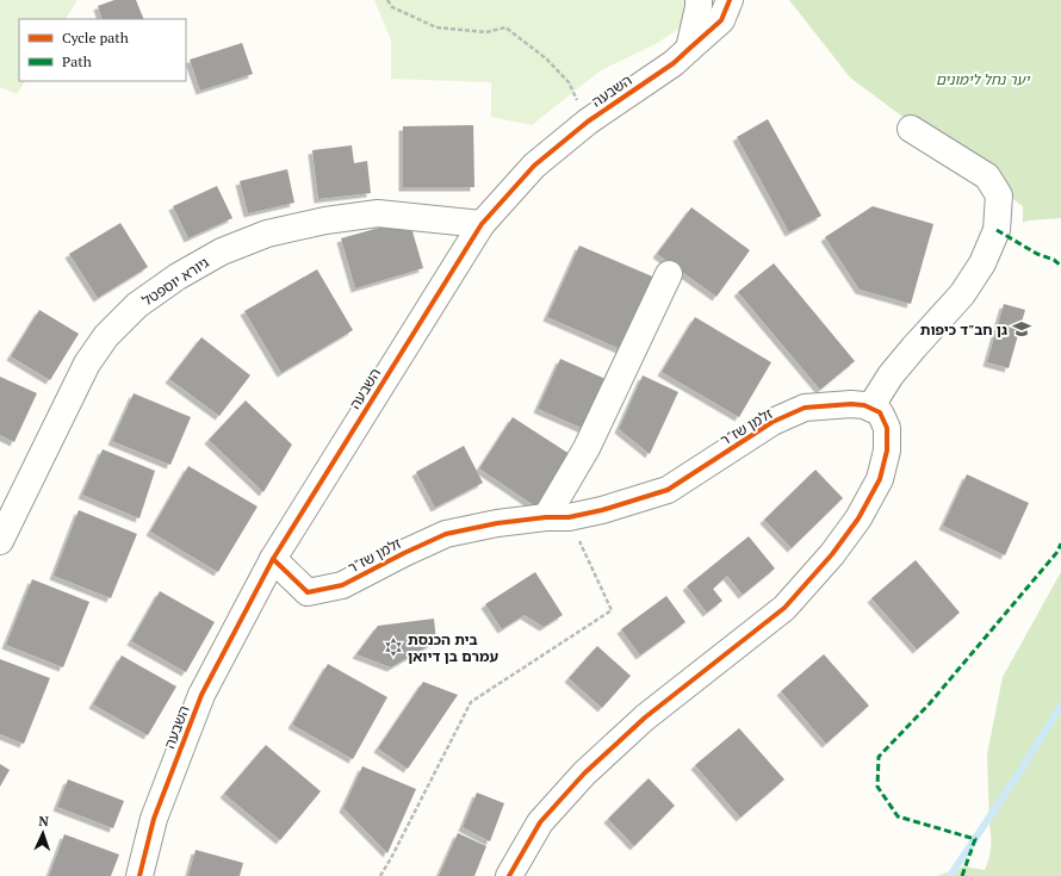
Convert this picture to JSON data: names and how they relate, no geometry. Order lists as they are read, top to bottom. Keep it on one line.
{"streets":{"street":["השבעה","גיורא יוספטל","זלמן שז\"ר"]},"crossings":[["השבעה","גיורא יוספטל"],["השבעה","זלמן שז\"ר"]],"parks":["יער נחל לימונים"],"places":{"school or university":["גן חב\"ד כיפות"],"synagogue":["בית הכנסת עמרם בן דיואן"]},"legend":["Cycle path","Path"],"north":"top"}
